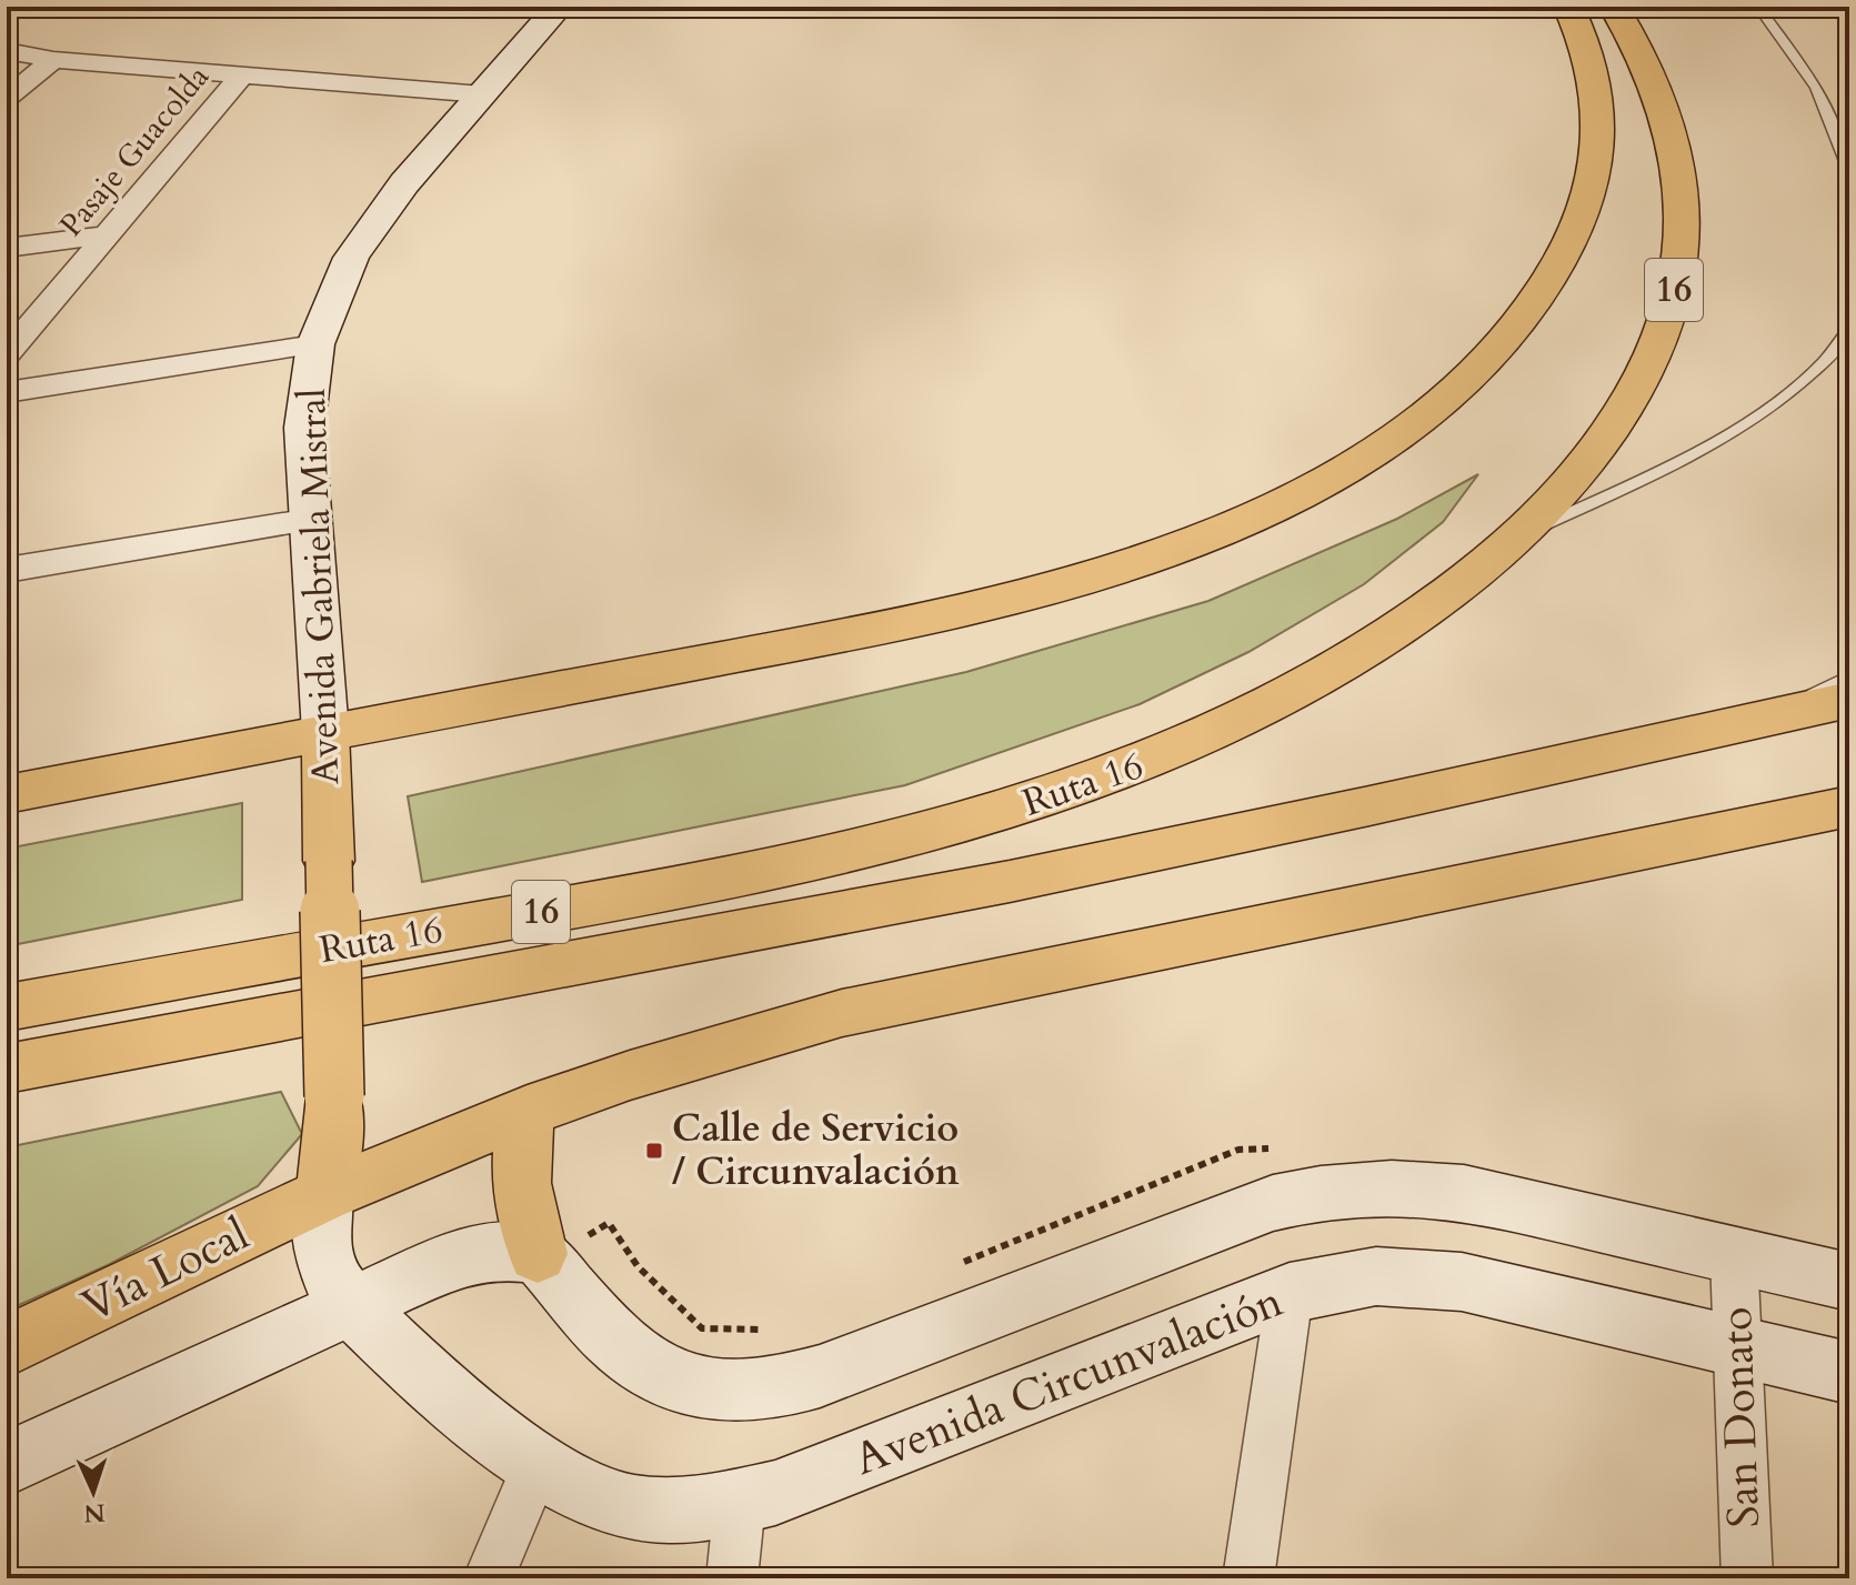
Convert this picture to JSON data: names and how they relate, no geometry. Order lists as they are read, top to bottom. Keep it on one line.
{"streets":{"main road":["16","Avenida Gabriela Mistral","Ruta 16","Vía Local"],"street":["Pasaje Guacolda","Avenida Circunvalación","San Donato"]},"crossings":[["Avenida Gabriela Mistral","Vía Local"],["Avenida Gabriela Mistral","Avenida Circunvalación"],["Vía Local","Avenida Circunvalación"],["Avenida Circunvalación","San Donato"]],"places":{"transit":["Calle de Servicio / Circunvalación"]},"north":"bottom"}
